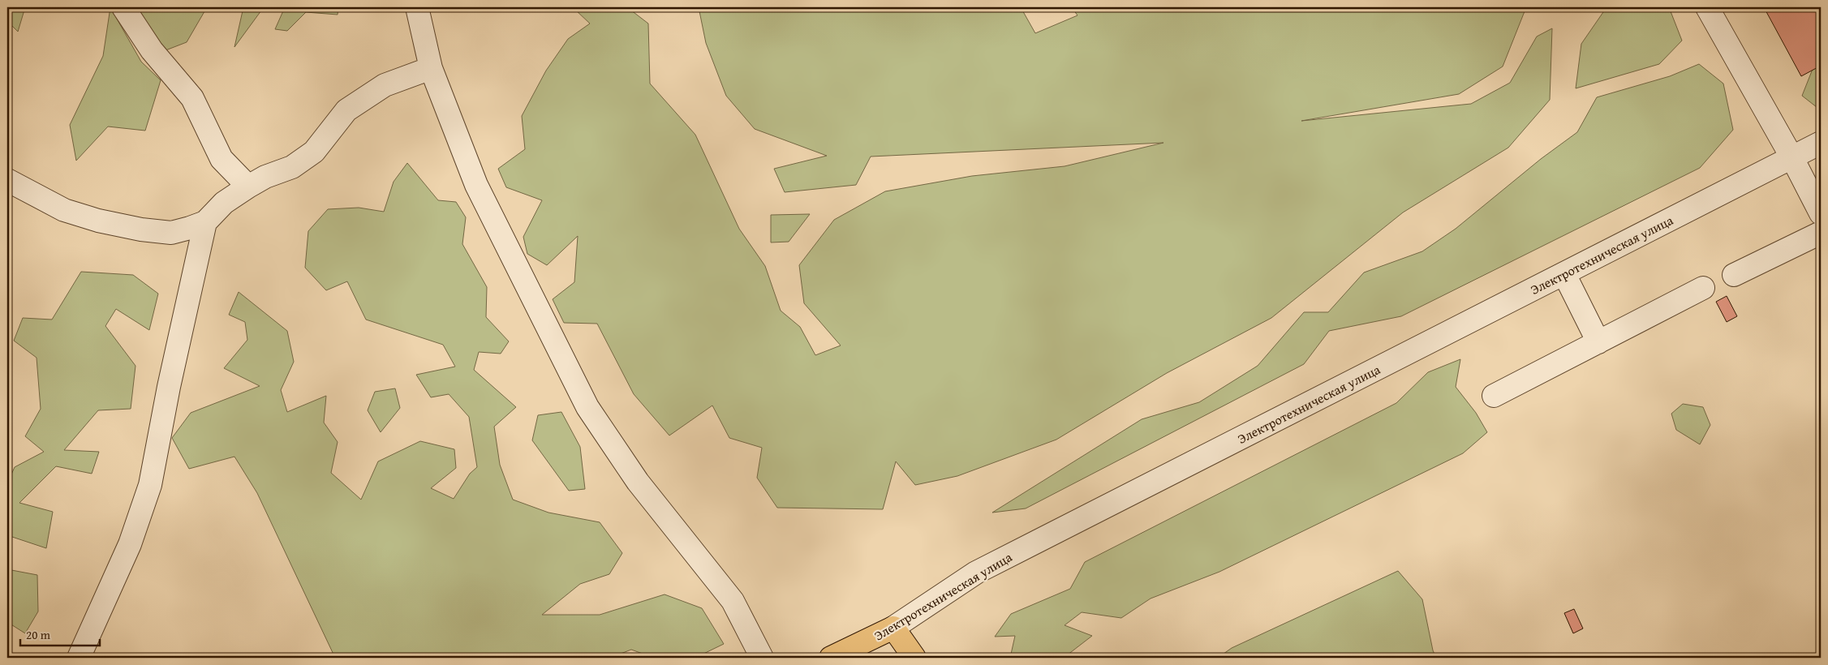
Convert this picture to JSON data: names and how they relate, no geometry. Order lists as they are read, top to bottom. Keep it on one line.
{"streets":{"main road":["Электротехническая улица"]},"scale_bar":"20 m"}
